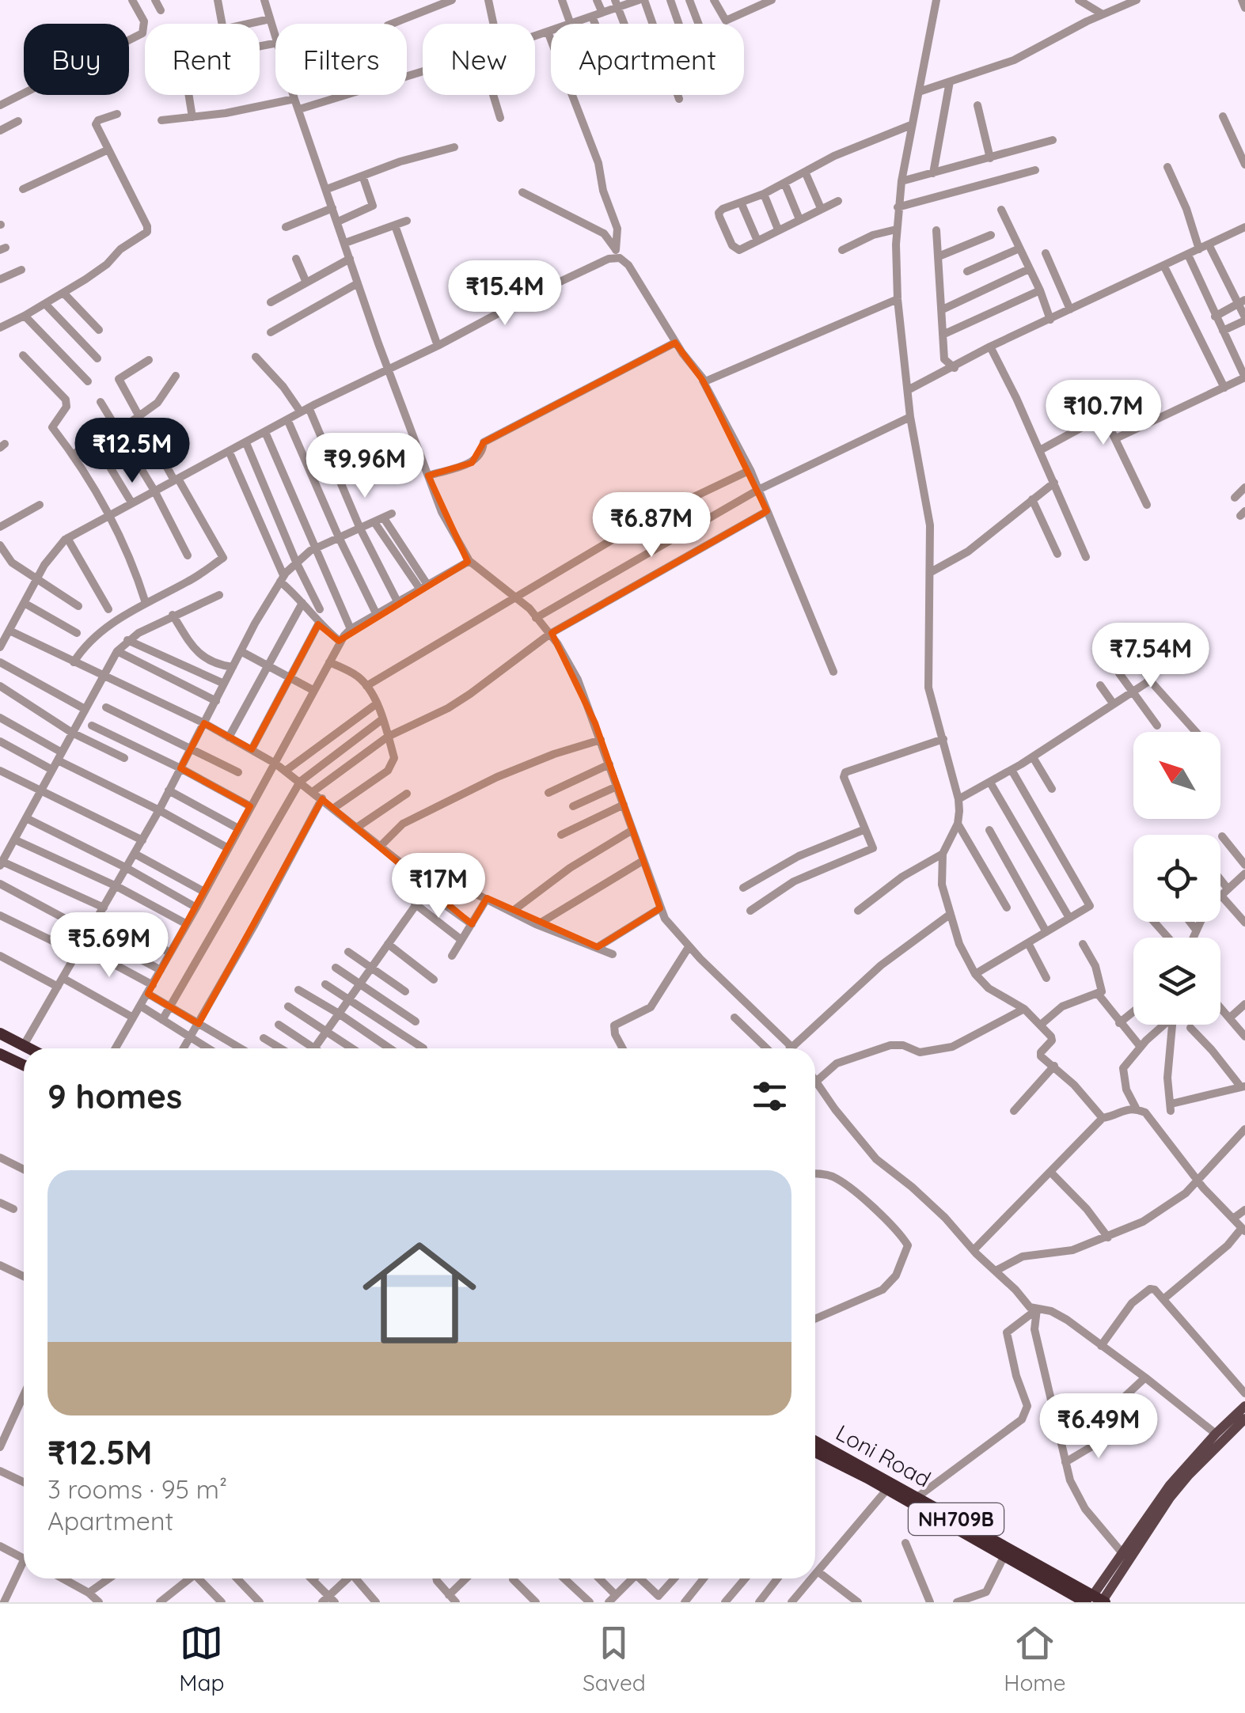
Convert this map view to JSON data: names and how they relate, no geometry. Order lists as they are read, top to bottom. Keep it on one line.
{"streets":{"highway":["Loni Road","NH709B"]},"north":"top left","page":{"chip":["Buy","Rent","Filters","New","Apartment"],"price":["₹15.4M","₹10.7M","₹12.5M","₹9.96M","₹6.87M","₹7.54M","₹17M","₹5.69M","₹6.49M"],"heading":"9 homes","list":[{"name":"₹12.5M","note":"3 rooms · 95 m² · Apartment"}],"tabs":["Map","Saved","Home"]}}
